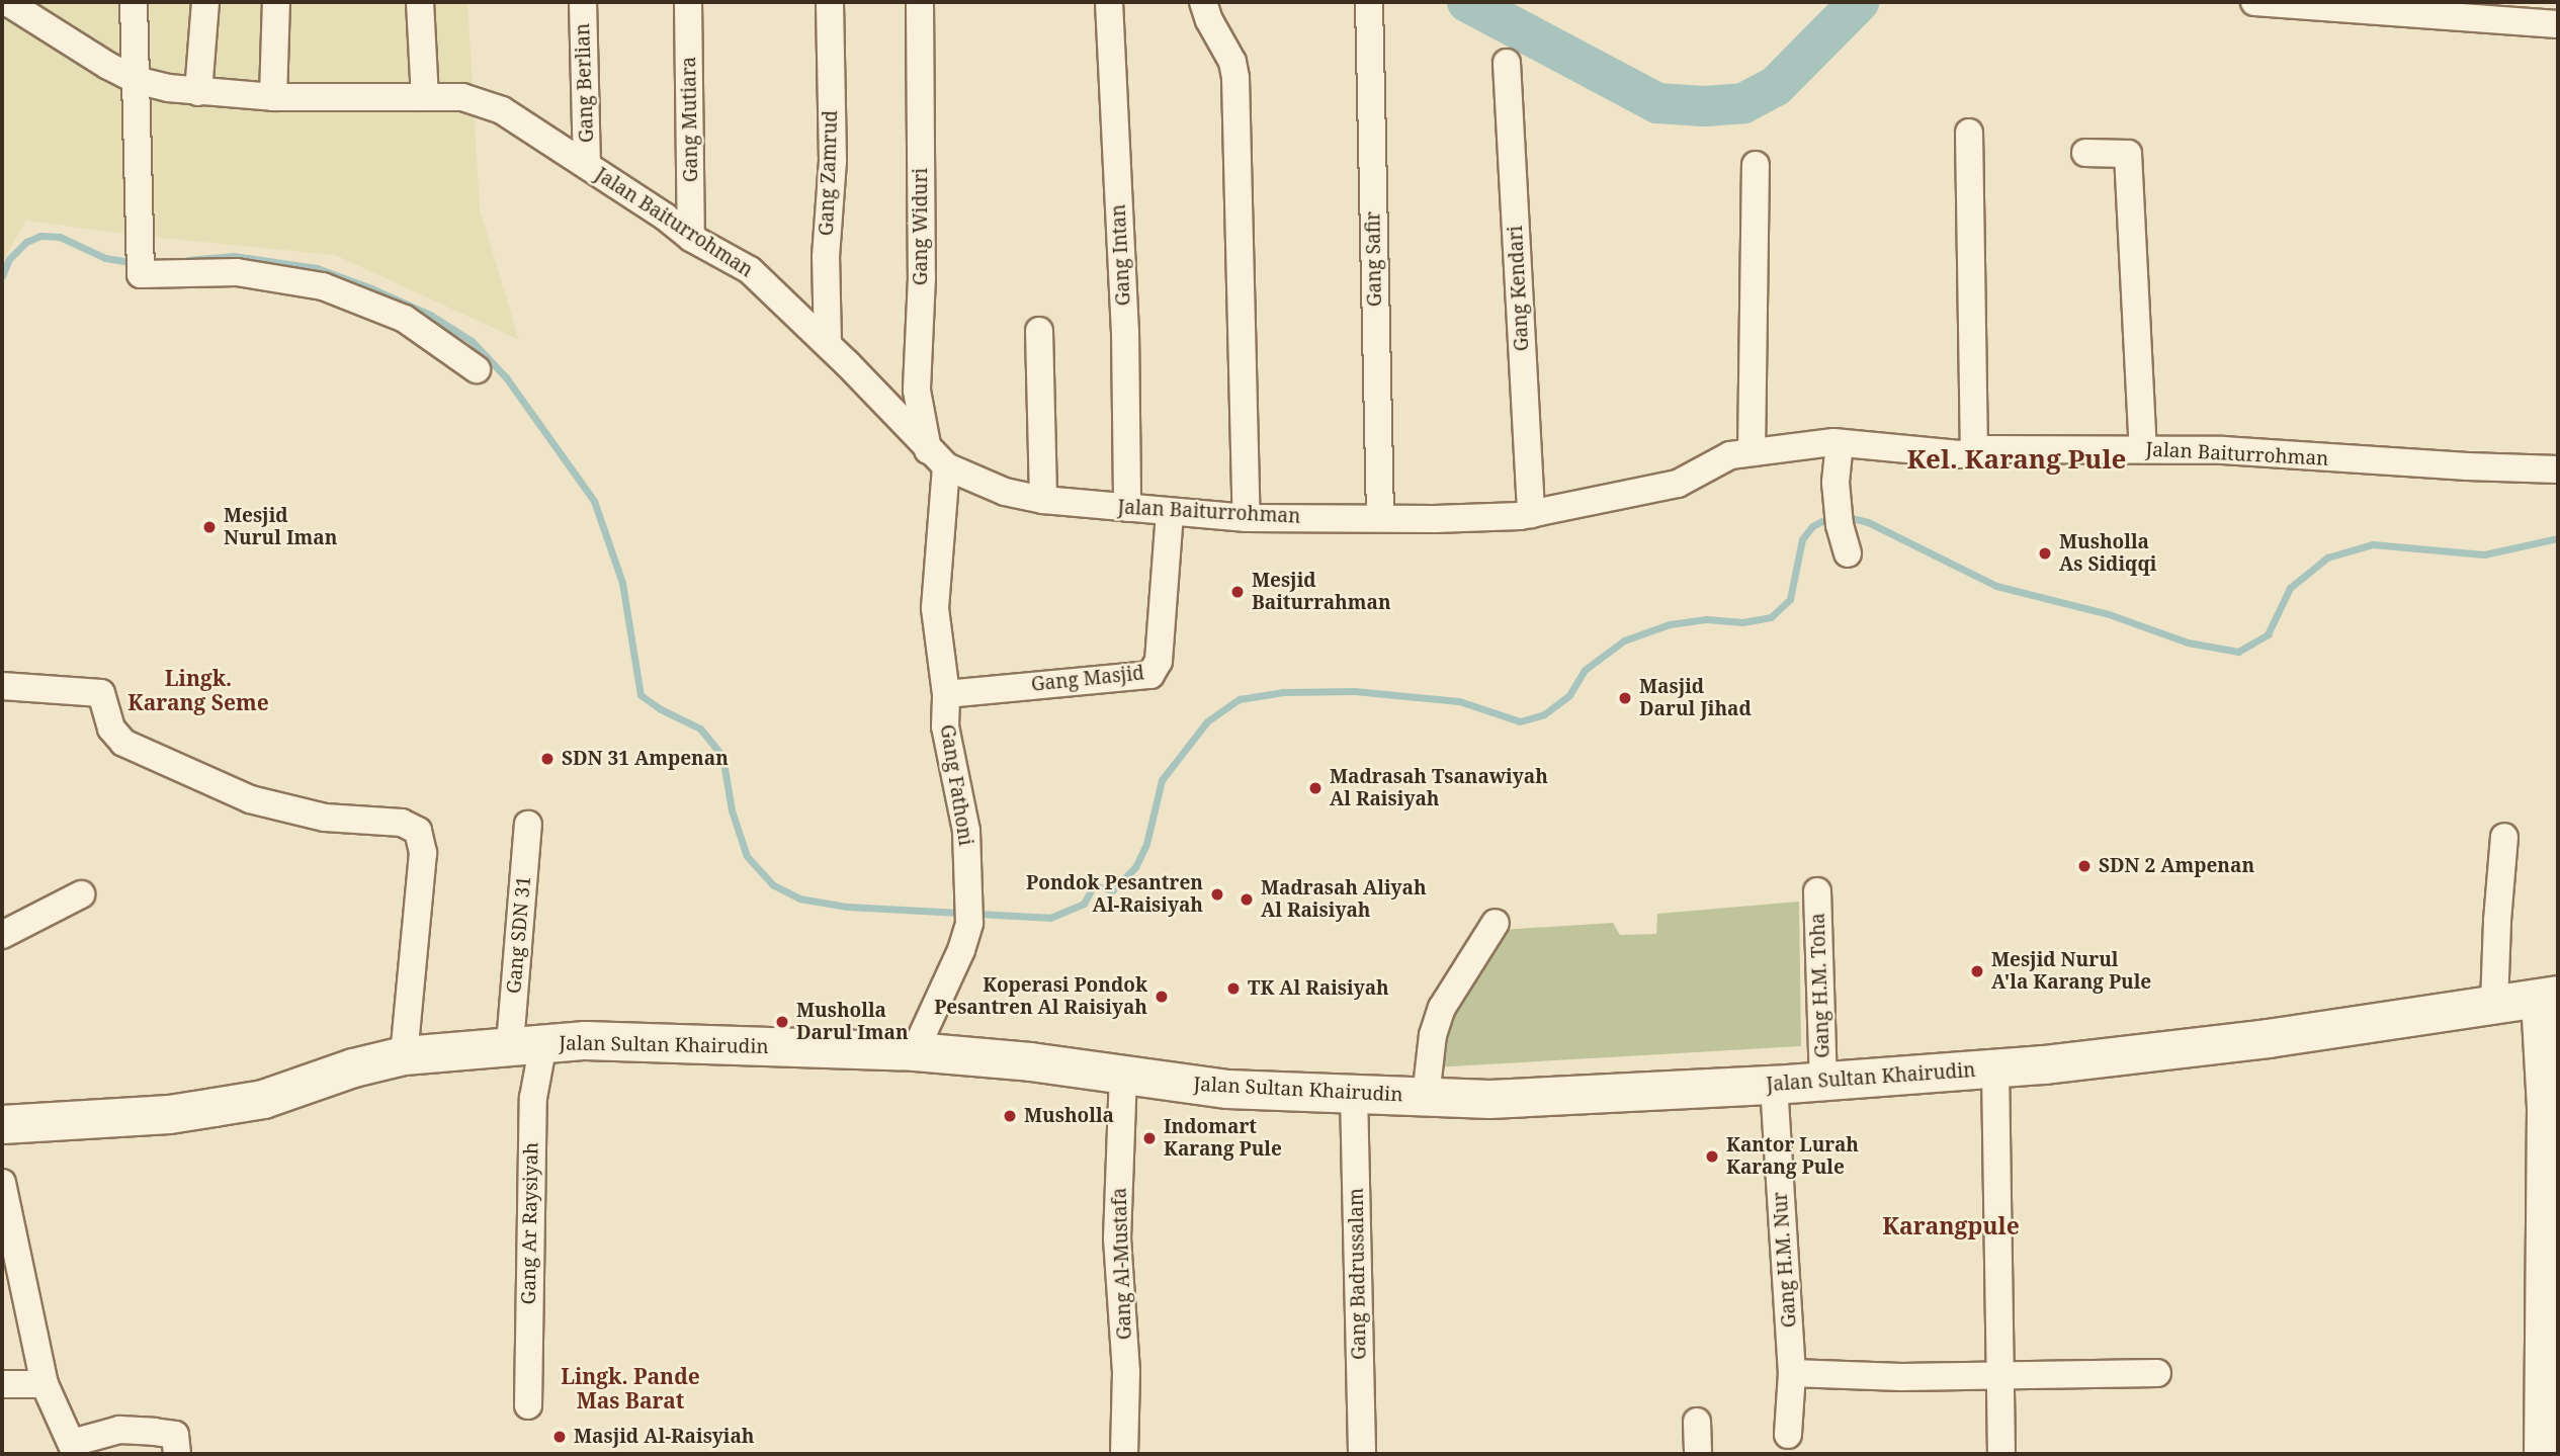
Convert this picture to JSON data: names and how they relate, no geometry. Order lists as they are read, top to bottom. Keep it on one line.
{"streets":{"main road":["Jalan Sultan Khairudin"],"street":["Gang Berlian","Gang Mutiara","Gang Zamrud","Jalan Baiturrohman","Gang Widuri","Gang Intan","Gang Safir","Gang Kendari","Gang Masjid","Gang Fathoni","Gang SDN 31","Gang H.M. Toha","Gang Ar Raysiyah","Gang H.M. Nur","Gang Al-Mustafa","Gang Badrussalam"]},"crossings":[["Gang Berlian","Jalan Baiturrohman"],["Gang Mutiara","Jalan Baiturrohman"],["Gang Zamrud","Jalan Baiturrohman"],["Jalan Baiturrohman","Gang Widuri"],["Jalan Baiturrohman","Gang Intan"],["Jalan Baiturrohman","Gang Safir"],["Jalan Baiturrohman","Gang Kendari"],["Jalan Baiturrohman","Gang Masjid"],["Jalan Baiturrohman","Gang Fathoni"],["Gang Widuri","Gang Fathoni"],["Gang Masjid","Gang Fathoni"],["Gang Fathoni","Jalan Sultan Khairudin"],["Gang SDN 31","Jalan Sultan Khairudin"],["Gang SDN 31","Gang Ar Raysiyah"],["Gang H.M. Toha","Jalan Sultan Khairudin"],["Jalan Sultan Khairudin","Gang Ar Raysiyah"],["Jalan Sultan Khairudin","Gang H.M. Nur"],["Jalan Sultan Khairudin","Gang Al-Mustafa"],["Jalan Sultan Khairudin","Gang Badrussalam"]],"districts":["Kel. Karang Pule","Lingk. Karang Seme","Karangpule","Lingk. Pande Mas Barat"],"places":["Mesjid Nurul Iman","Musholla As Sidiqqi","Mesjid Baiturrahman","Masjid Darul Jihad","SDN 31 Ampenan","Madrasah Tsanawiyah Al Raisiyah","SDN 2 Ampenan","Pondok Pesantren Al-Raisiyah","Madrasah Aliyah Al Raisiyah","Mesjid Nurul A'la Karang Pule","TK Al Raisiyah","Koperasi Pondok Pesantren Al Raisiyah","Musholla Darul Iman","Musholla","Indomart Karang Pule","Kantor Lurah Karang Pule","Masjid Al-Raisyiah"]}
